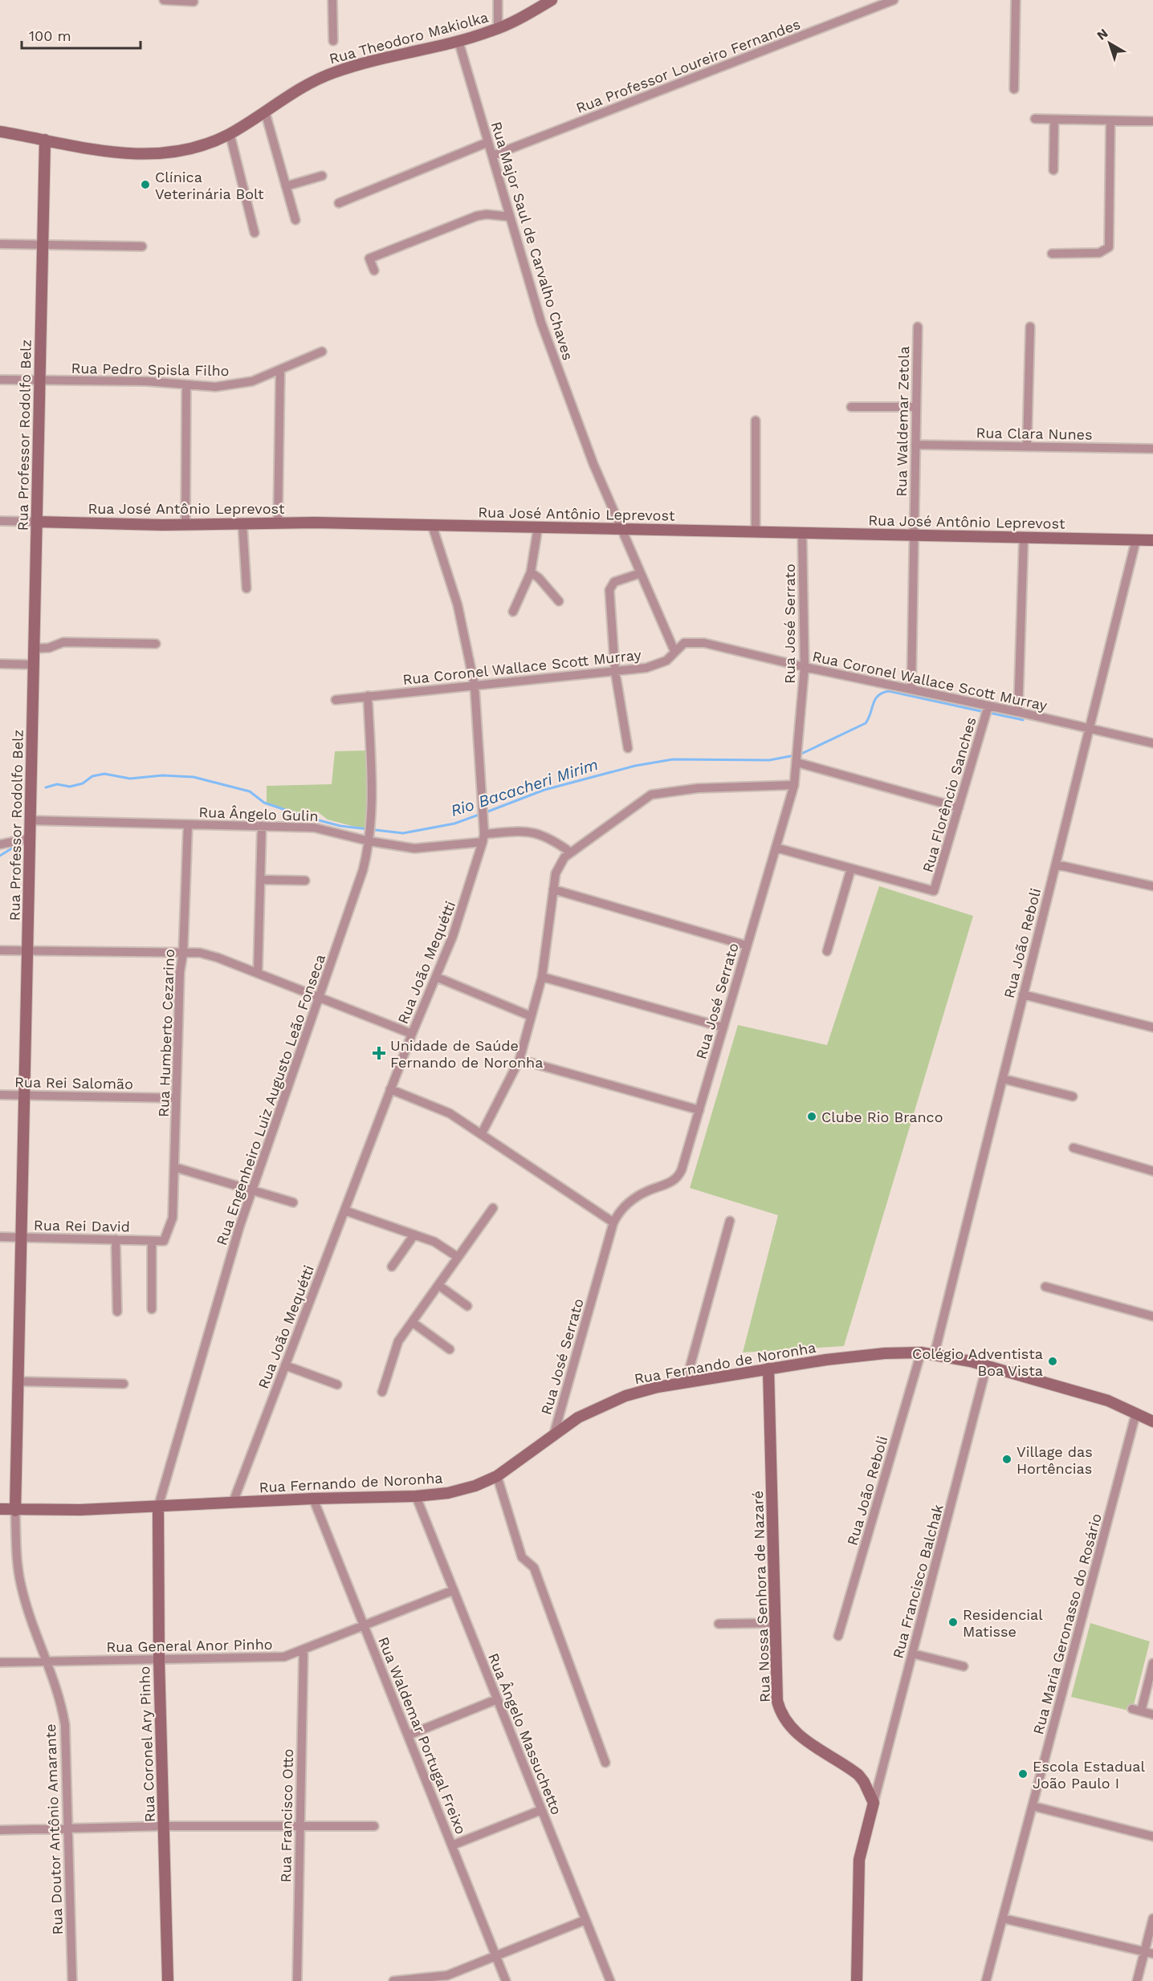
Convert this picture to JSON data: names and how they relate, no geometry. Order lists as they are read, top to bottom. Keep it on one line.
{"streets":{"street":["Rua Theodoro Makiolka","Rua Professor Loureiro Fernandes","Rua Major Saul de Carvalho Chaves","Rua Pedro Spisla Filho","Rua Waldemar Zetola","Rua Clara Nunes","Rua Professor Rodolfo Belz","Rua José Antônio Leprevost","Rua José Serrato","Rua Coronel Wallace Scott Murray","Rua Florêncio Sanches","Rua Ângelo Gulin","Rua João Reboli","Rua João Mequétti","Rua Humberto Cezarino","Rua Rei Salomão","Rua Engenheiro Luiz Augusto Leão Fonseca","Rua Rei David","Rua Fernando de Noronha","Rua Francisco Balchak","Rua Nossa Senhora de Nazaré","Rua Maria Geronasso do Rosário","Rua General Anor Pinho","Rua Ângelo Massuchetto","Rua Waldemar Portugal Freixo","Rua Coronel Ary Pinho","Rua Francisco Otto","Rua Doutor Antônio Amarante"]},"crossings":[["Rua Theodoro Makiolka","Rua Major Saul de Carvalho Chaves"],["Rua Theodoro Makiolka","Rua Professor Rodolfo Belz"],["Rua Professor Loureiro Fernandes","Rua Major Saul de Carvalho Chaves"],["Rua Major Saul de Carvalho Chaves","Rua José Antônio Leprevost"],["Rua Major Saul de Carvalho Chaves","Rua Coronel Wallace Scott Murray"],["Rua Pedro Spisla Filho","Rua Professor Rodolfo Belz"],["Rua Waldemar Zetola","Rua Clara Nunes"],["Rua Waldemar Zetola","Rua José Antônio Leprevost"],["Rua Waldemar Zetola","Rua Coronel Wallace Scott Murray"],["Rua Professor Rodolfo Belz","Rua José Antônio Leprevost"],["Rua Professor Rodolfo Belz","Rua Ângelo Gulin"],["Rua Professor Rodolfo Belz","Rua Rei Salomão"],["Rua Professor Rodolfo Belz","Rua Rei David"],["Rua Professor Rodolfo Belz","Rua Fernando de Noronha"],["Rua Professor Rodolfo Belz","Rua Doutor Antônio Amarante"],["Rua José Antônio Leprevost","Rua José Serrato"],["Rua José Antônio Leprevost","Rua João Reboli"],["Rua José Antônio Leprevost","Rua João Mequétti"],["Rua José Serrato","Rua Coronel Wallace Scott Murray"],["Rua José Serrato","Rua Fernando de Noronha"],["Rua Coronel Wallace Scott Murray","Rua Florêncio Sanches"],["Rua Coronel Wallace Scott Murray","Rua João Reboli"],["Rua Coronel Wallace Scott Murray","Rua João Mequétti"],["Rua Coronel Wallace Scott Murray","Rua Engenheiro Luiz Augusto Leão Fonseca"],["Rua Ângelo Gulin","Rua João Mequétti"],["Rua Ângelo Gulin","Rua Humberto Cezarino"],["Rua Ângelo Gulin","Rua Engenheiro Luiz Augusto Leão Fonseca"],["Rua João Reboli","Rua Fernando de Noronha"],["Rua João Mequétti","Rua Fernando de Noronha"],["Rua Humberto Cezarino","Rua Rei Salomão"],["Rua Humberto Cezarino","Rua Rei David"],["Rua Engenheiro Luiz Augusto Leão Fonseca","Rua Fernando de Noronha"],["Rua Engenheiro Luiz Augusto Leão Fonseca","Rua Coronel Ary Pinho"],["Rua Fernando de Noronha","Rua Francisco Balchak"],["Rua Fernando de Noronha","Rua Nossa Senhora de Nazaré"],["Rua Fernando de Noronha","Rua Maria Geronasso do Rosário"],["Rua Fernando de Noronha","Rua Ângelo Massuchetto"],["Rua Fernando de Noronha","Rua Waldemar Portugal Freixo"],["Rua Fernando de Noronha","Rua Coronel Ary Pinho"],["Rua Fernando de Noronha","Rua Doutor Antônio Amarante"],["Rua Francisco Balchak","Rua Nossa Senhora de Nazaré"],["Rua General Anor Pinho","Rua Ângelo Massuchetto"],["Rua General Anor Pinho","Rua Waldemar Portugal Freixo"],["Rua General Anor Pinho","Rua Coronel Ary Pinho"],["Rua General Anor Pinho","Rua Francisco Otto"],["Rua General Anor Pinho","Rua Doutor Antônio Amarante"]],"water":["Rio Bacacheri Mirim"],"places":{"other":["Clínica Veterinária Bolt","Clube Rio Branco","Colégio Adventista Boa Vista","Village das Hortências","Residencial Matisse","Escola Estadual João Paulo I"],"health":["Unidade de Saúde Fernando de Noronha"]},"scale_bar":"100 m","north":"top left"}
